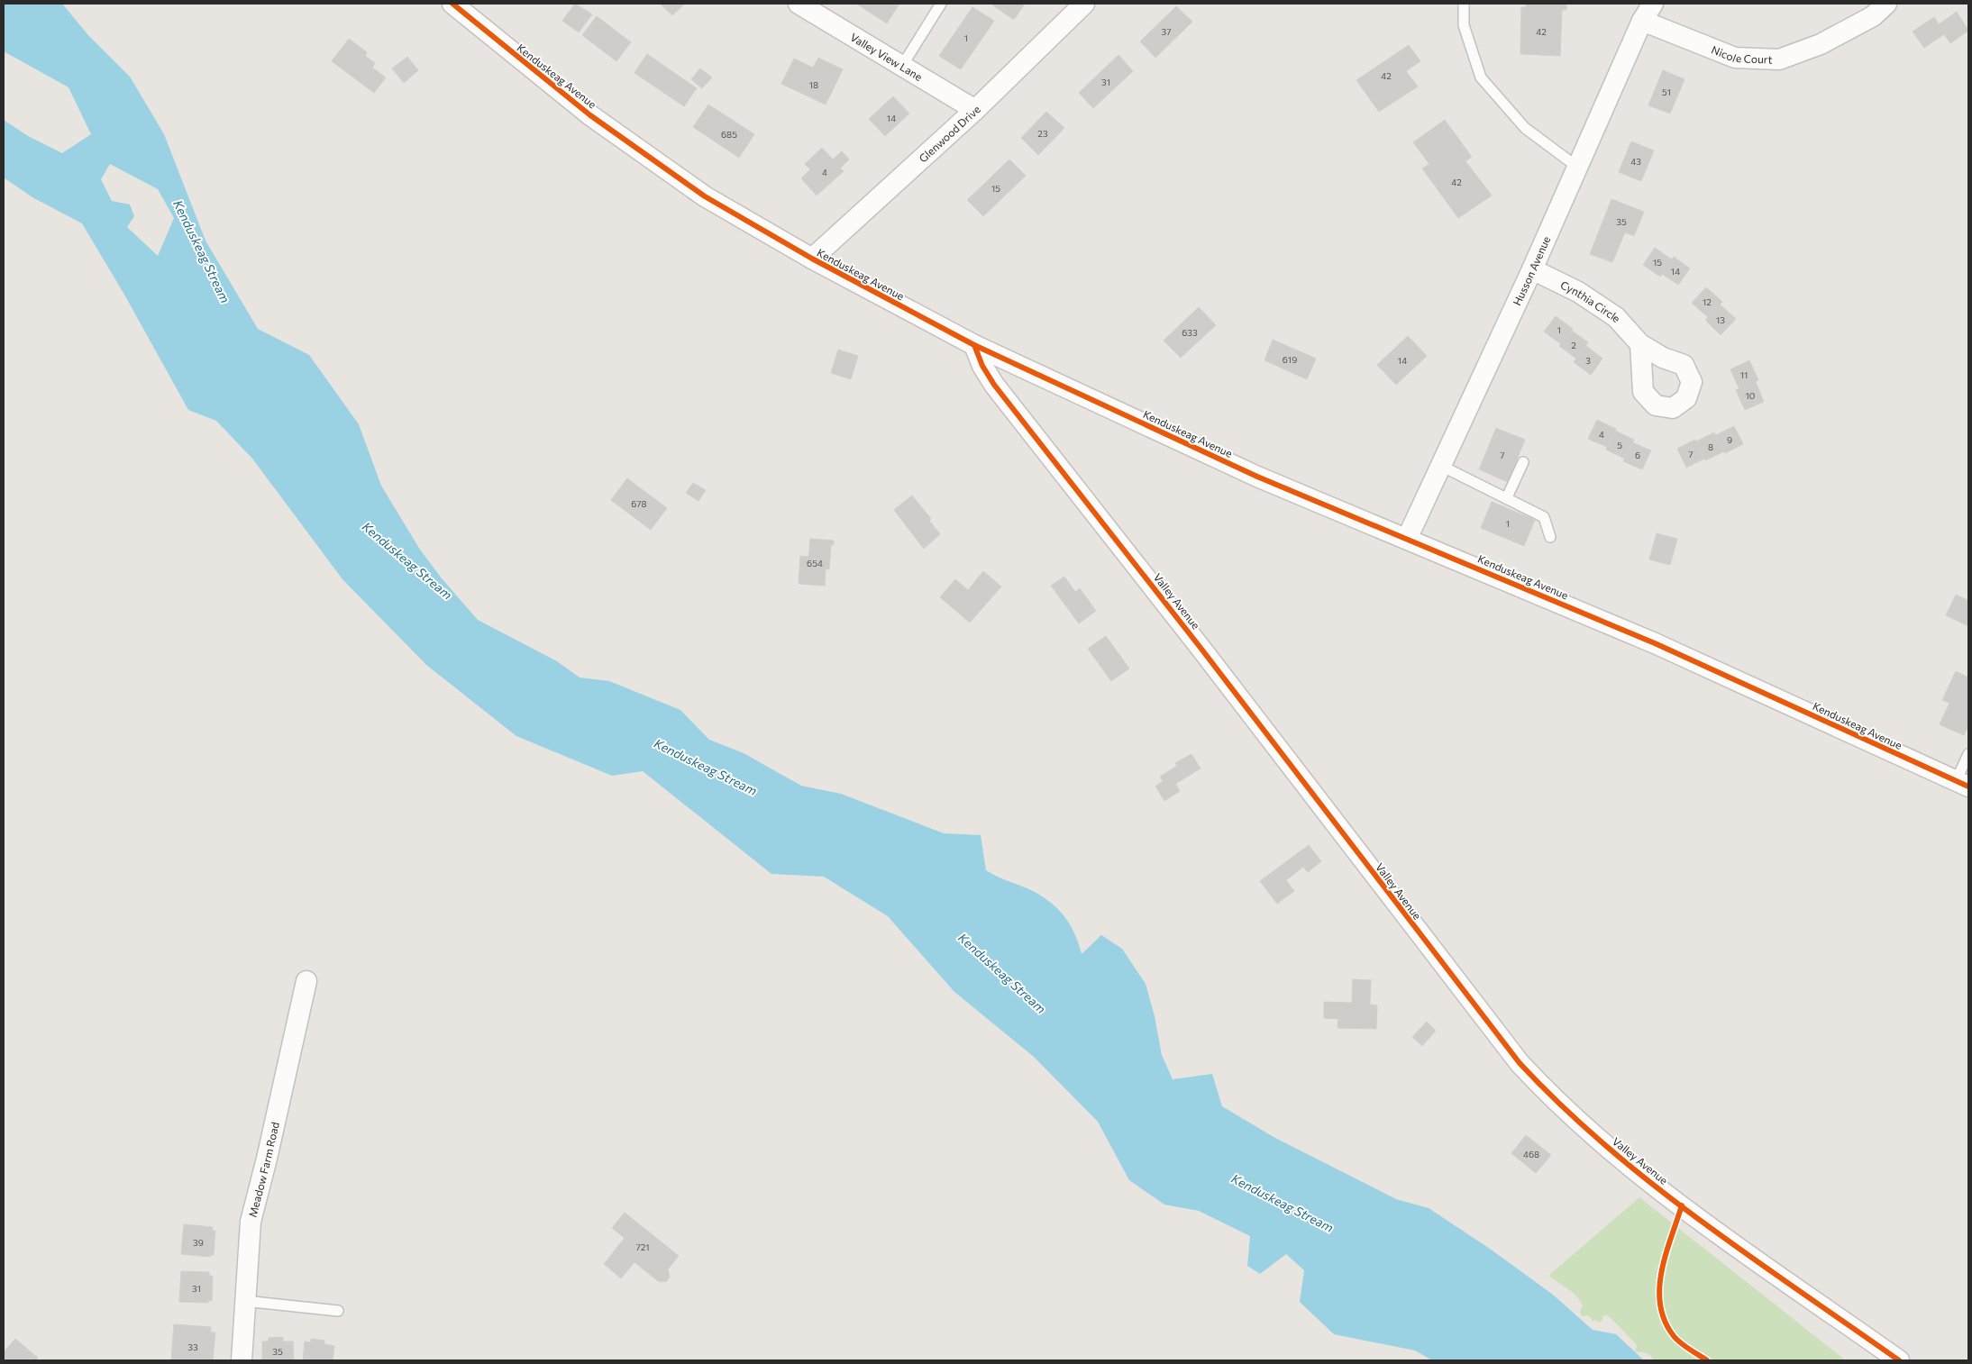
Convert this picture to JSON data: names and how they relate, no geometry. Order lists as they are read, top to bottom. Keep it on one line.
{"streets":{"street":["Nicole Court","Valley View Lane","Kenduskeag Avenue","Glenwood Drive","Husson Avenue","Cynthia Circle","Valley Avenue","Meadow Farm Road"]},"crossings":[["Nicole Court","Husson Avenue"],["Valley View Lane","Glenwood Drive"],["Kenduskeag Avenue","Glenwood Drive"],["Kenduskeag Avenue","Husson Avenue"],["Kenduskeag Avenue","Valley Avenue"],["Husson Avenue","Cynthia Circle"]],"water":["Kenduskeag Stream"],"house_numbers":["37","42","1","42","31","18","51","14","23","685","43","4","42","15","35","15","14","12","13","1","633","2","619","14","3","11","10","4","9","5","8","7","7","6","678","1","654","468","39","721","31","33","35"]}
